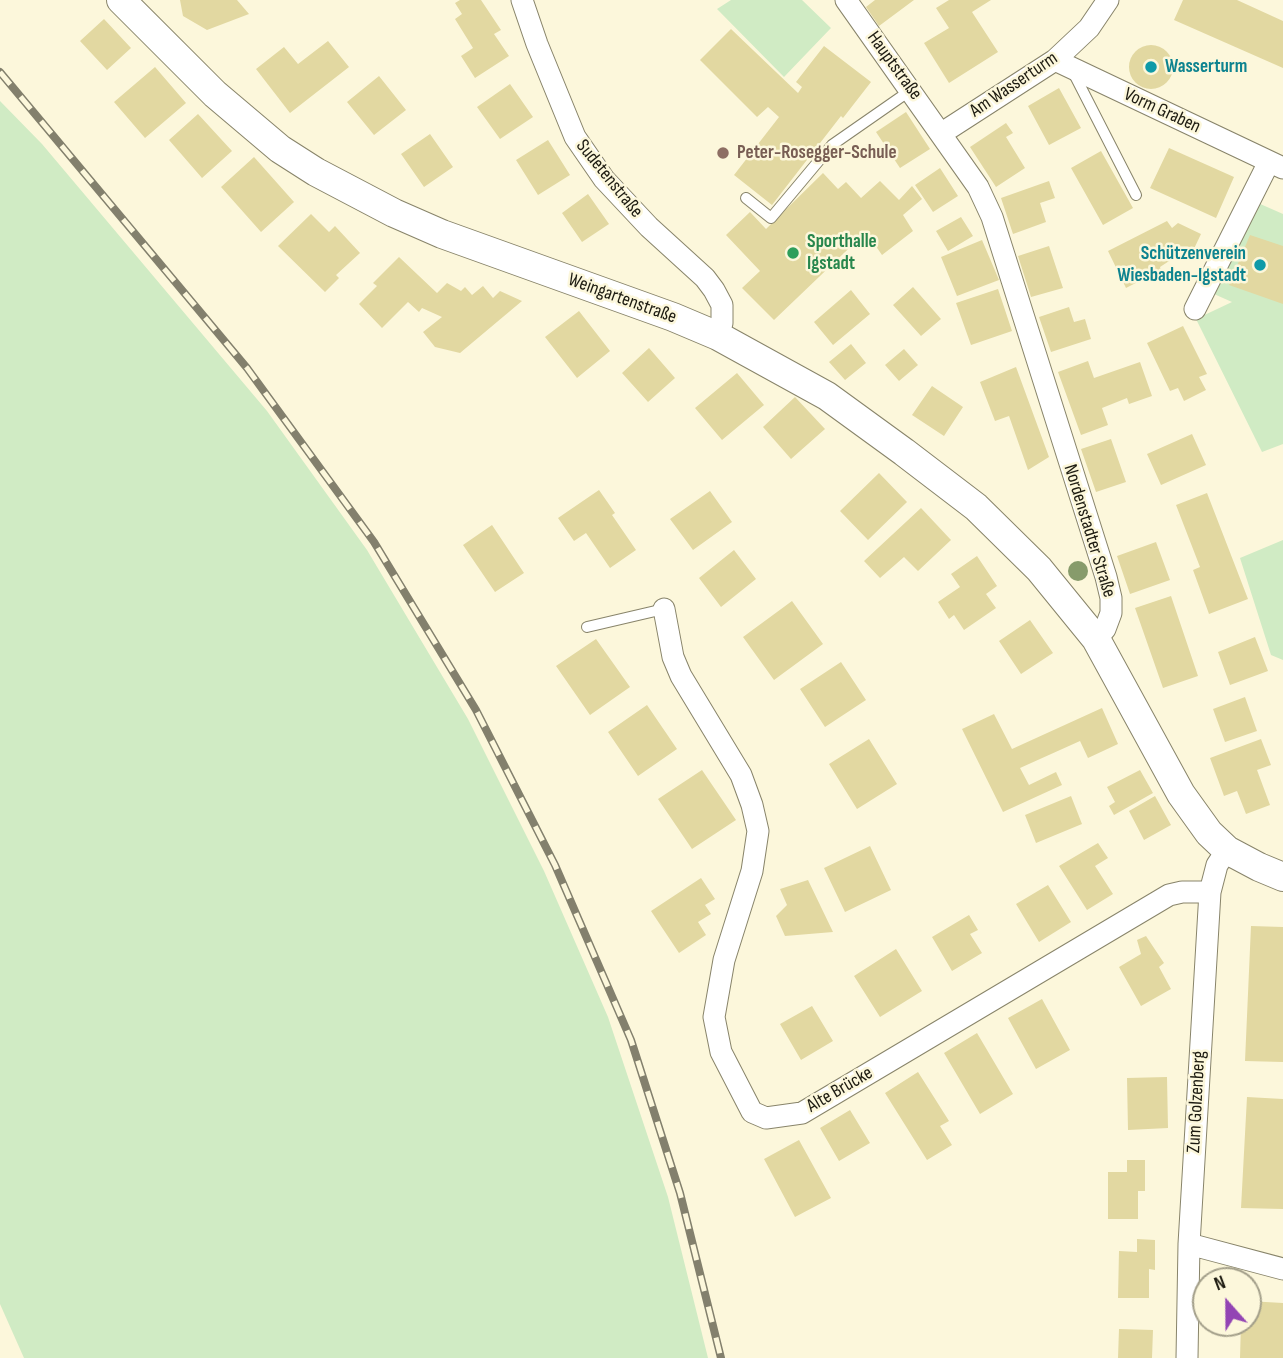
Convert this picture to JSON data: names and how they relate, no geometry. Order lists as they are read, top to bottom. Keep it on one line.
{"streets":{"street":["Hauptstraße","Am Wasserturm","Vorm Graben","Sudetenstraße","Weingartenstraße","Nordenstadter Straße","Alte Brücke","Zum Golzenberg"]},"crossings":[["Hauptstraße","Am Wasserturm"],["Hauptstraße","Nordenstadter Straße"],["Am Wasserturm","Vorm Graben"],["Am Wasserturm","Nordenstadter Straße"],["Sudetenstraße","Weingartenstraße"],["Weingartenstraße","Nordenstadter Straße"],["Alte Brücke","Zum Golzenberg"]],"places":["Wasserturm","Peter-Rosegger-Schule","Sporthalle Igstadt","Schützenverein Wiesbaden-Igstadt"],"north":"top"}
